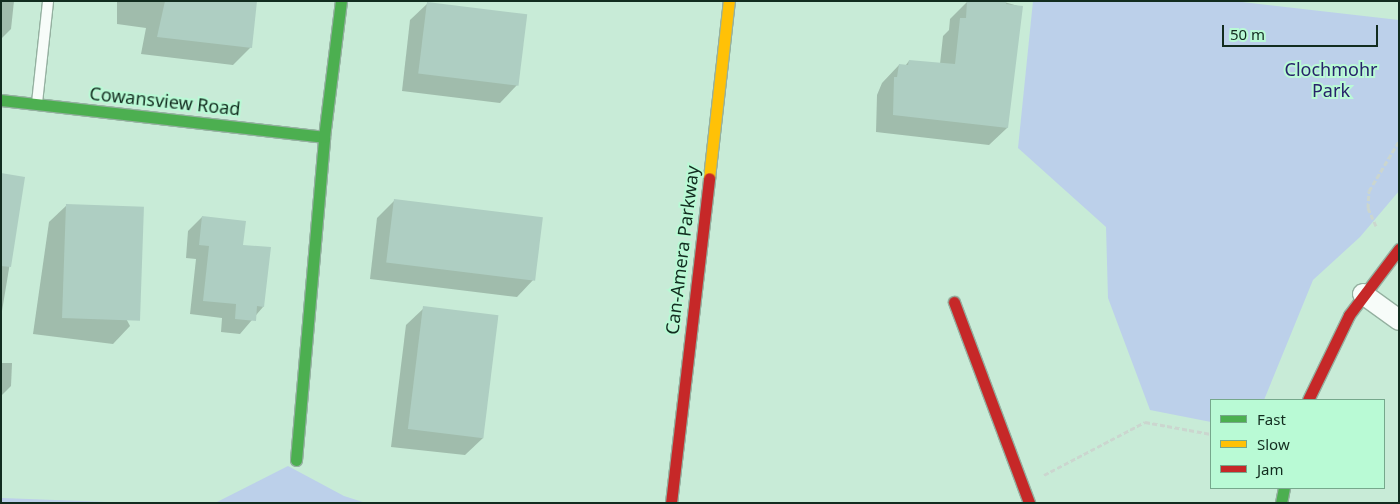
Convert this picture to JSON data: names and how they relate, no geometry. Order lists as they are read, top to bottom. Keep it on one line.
{"streets":{"street":["Cowansview Road","Can-Amera Parkway"]},"parks":["Clochmohr Park"],"legend":["Fast","Slow","Jam"],"scale_bar":"50 m"}
